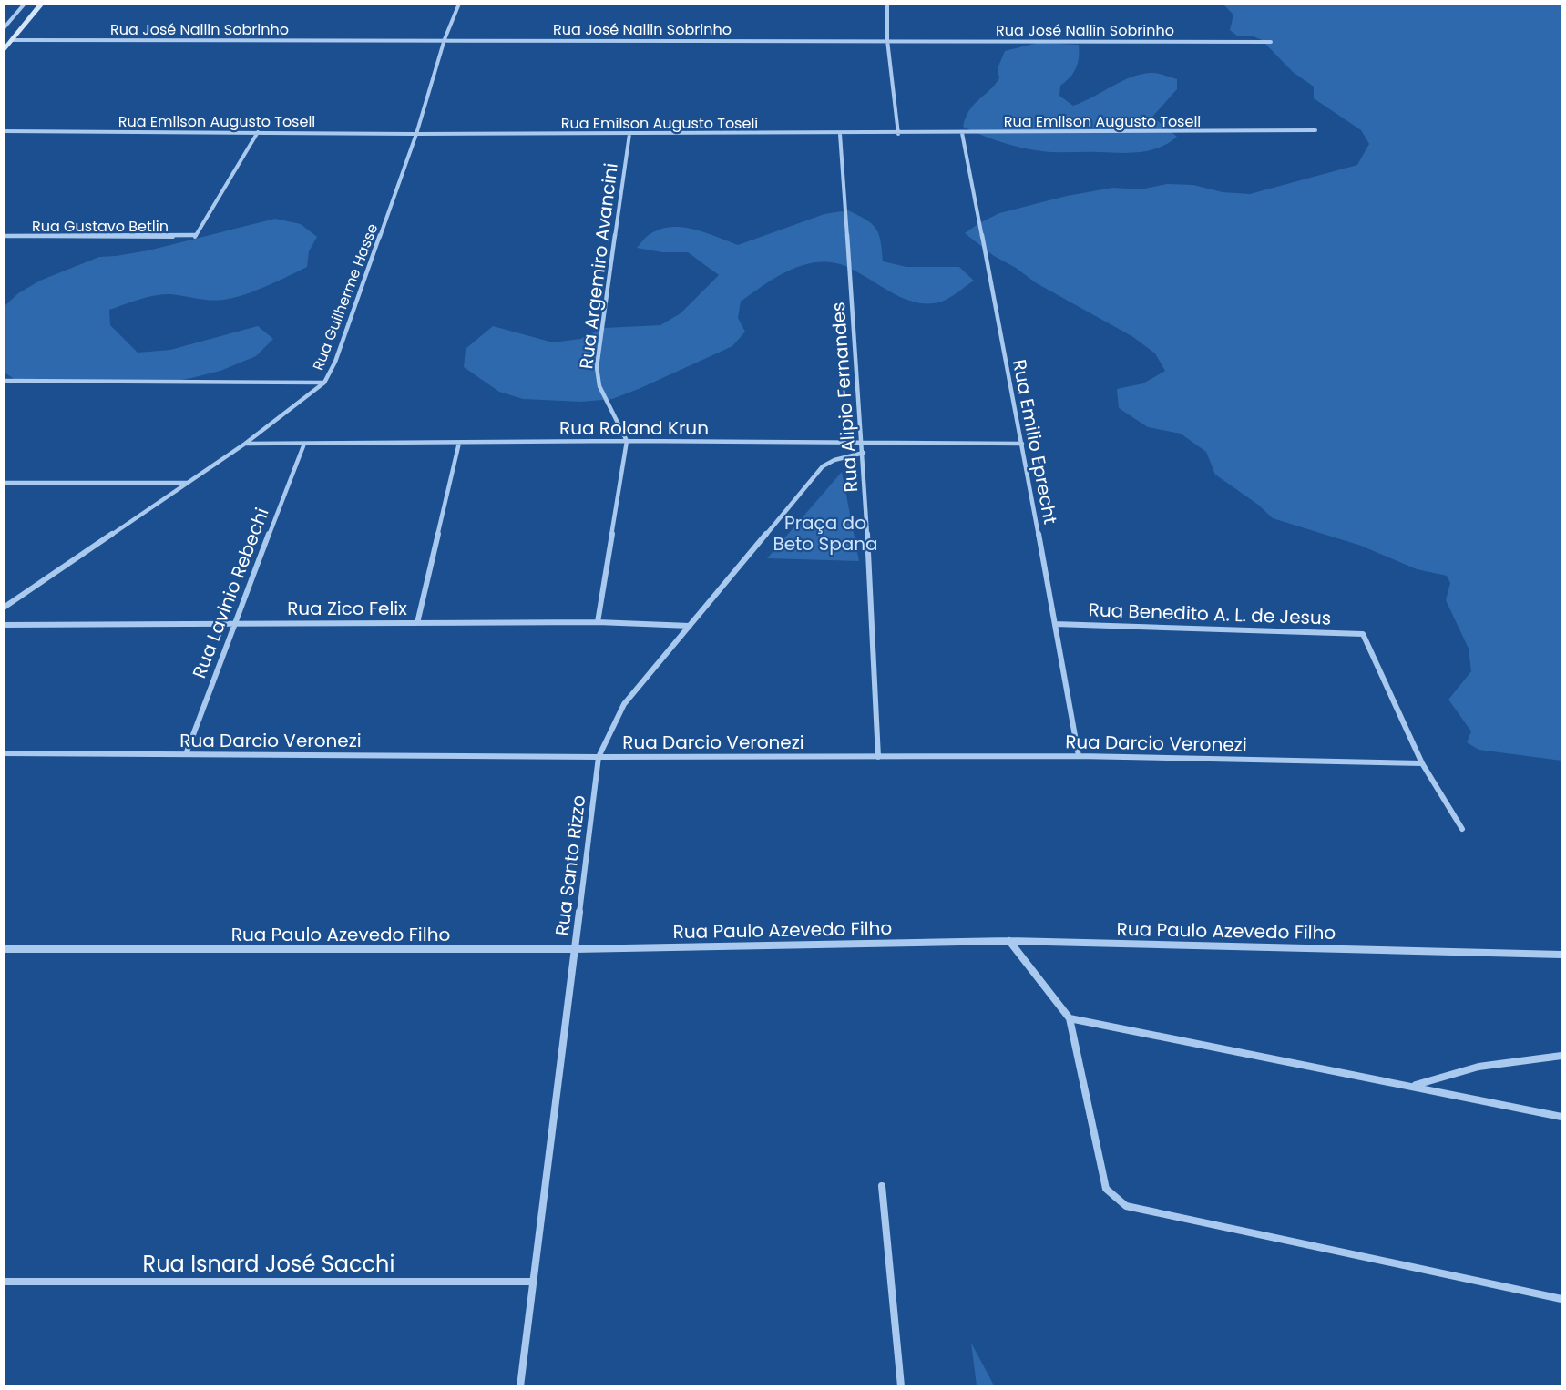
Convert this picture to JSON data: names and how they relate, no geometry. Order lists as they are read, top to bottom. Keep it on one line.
{"streets":{"street":["Rua José Nallin Sobrinho","Rua Emilson Augusto Toseli","Rua Gustavo Betlin","Rua Argemiro Avancini","Rua Guilherme Hasse","Rua Alipio Fernandes","Rua Roland Krun","Rua Emilio Eprecht","Rua Lavinio Rebechi","Rua Zico Felix","Rua Benedito A. L. de Jesus","Rua Darcio Veronezi","Rua Santo Rizzo","Rua Paulo Azevedo Filho","Rua Isnard José Sacchi"]},"crossings":[["Rua José Nallin Sobrinho","Rua Guilherme Hasse"],["Rua Emilson Augusto Toseli","Rua Gustavo Betlin"],["Rua Emilson Augusto Toseli","Rua Argemiro Avancini"],["Rua Emilson Augusto Toseli","Rua Guilherme Hasse"],["Rua Emilson Augusto Toseli","Rua Alipio Fernandes"],["Rua Emilson Augusto Toseli","Rua Emilio Eprecht"],["Rua Argemiro Avancini","Rua Roland Krun"],["Rua Guilherme Hasse","Rua Roland Krun"],["Rua Alipio Fernandes","Rua Roland Krun"],["Rua Alipio Fernandes","Rua Darcio Veronezi"],["Rua Alipio Fernandes","Rua Santo Rizzo"],["Rua Roland Krun","Rua Emilio Eprecht"],["Rua Roland Krun","Rua Lavinio Rebechi"],["Rua Emilio Eprecht","Rua Benedito A. L. de Jesus"],["Rua Emilio Eprecht","Rua Darcio Veronezi"],["Rua Lavinio Rebechi","Rua Zico Felix"],["Rua Lavinio Rebechi","Rua Darcio Veronezi"],["Rua Zico Felix","Rua Santo Rizzo"],["Rua Benedito A. L. de Jesus","Rua Darcio Veronezi"],["Rua Darcio Veronezi","Rua Santo Rizzo"],["Rua Santo Rizzo","Rua Paulo Azevedo Filho"],["Rua Santo Rizzo","Rua Isnard José Sacchi"]],"parks":["Praça do Beto Spana"]}
